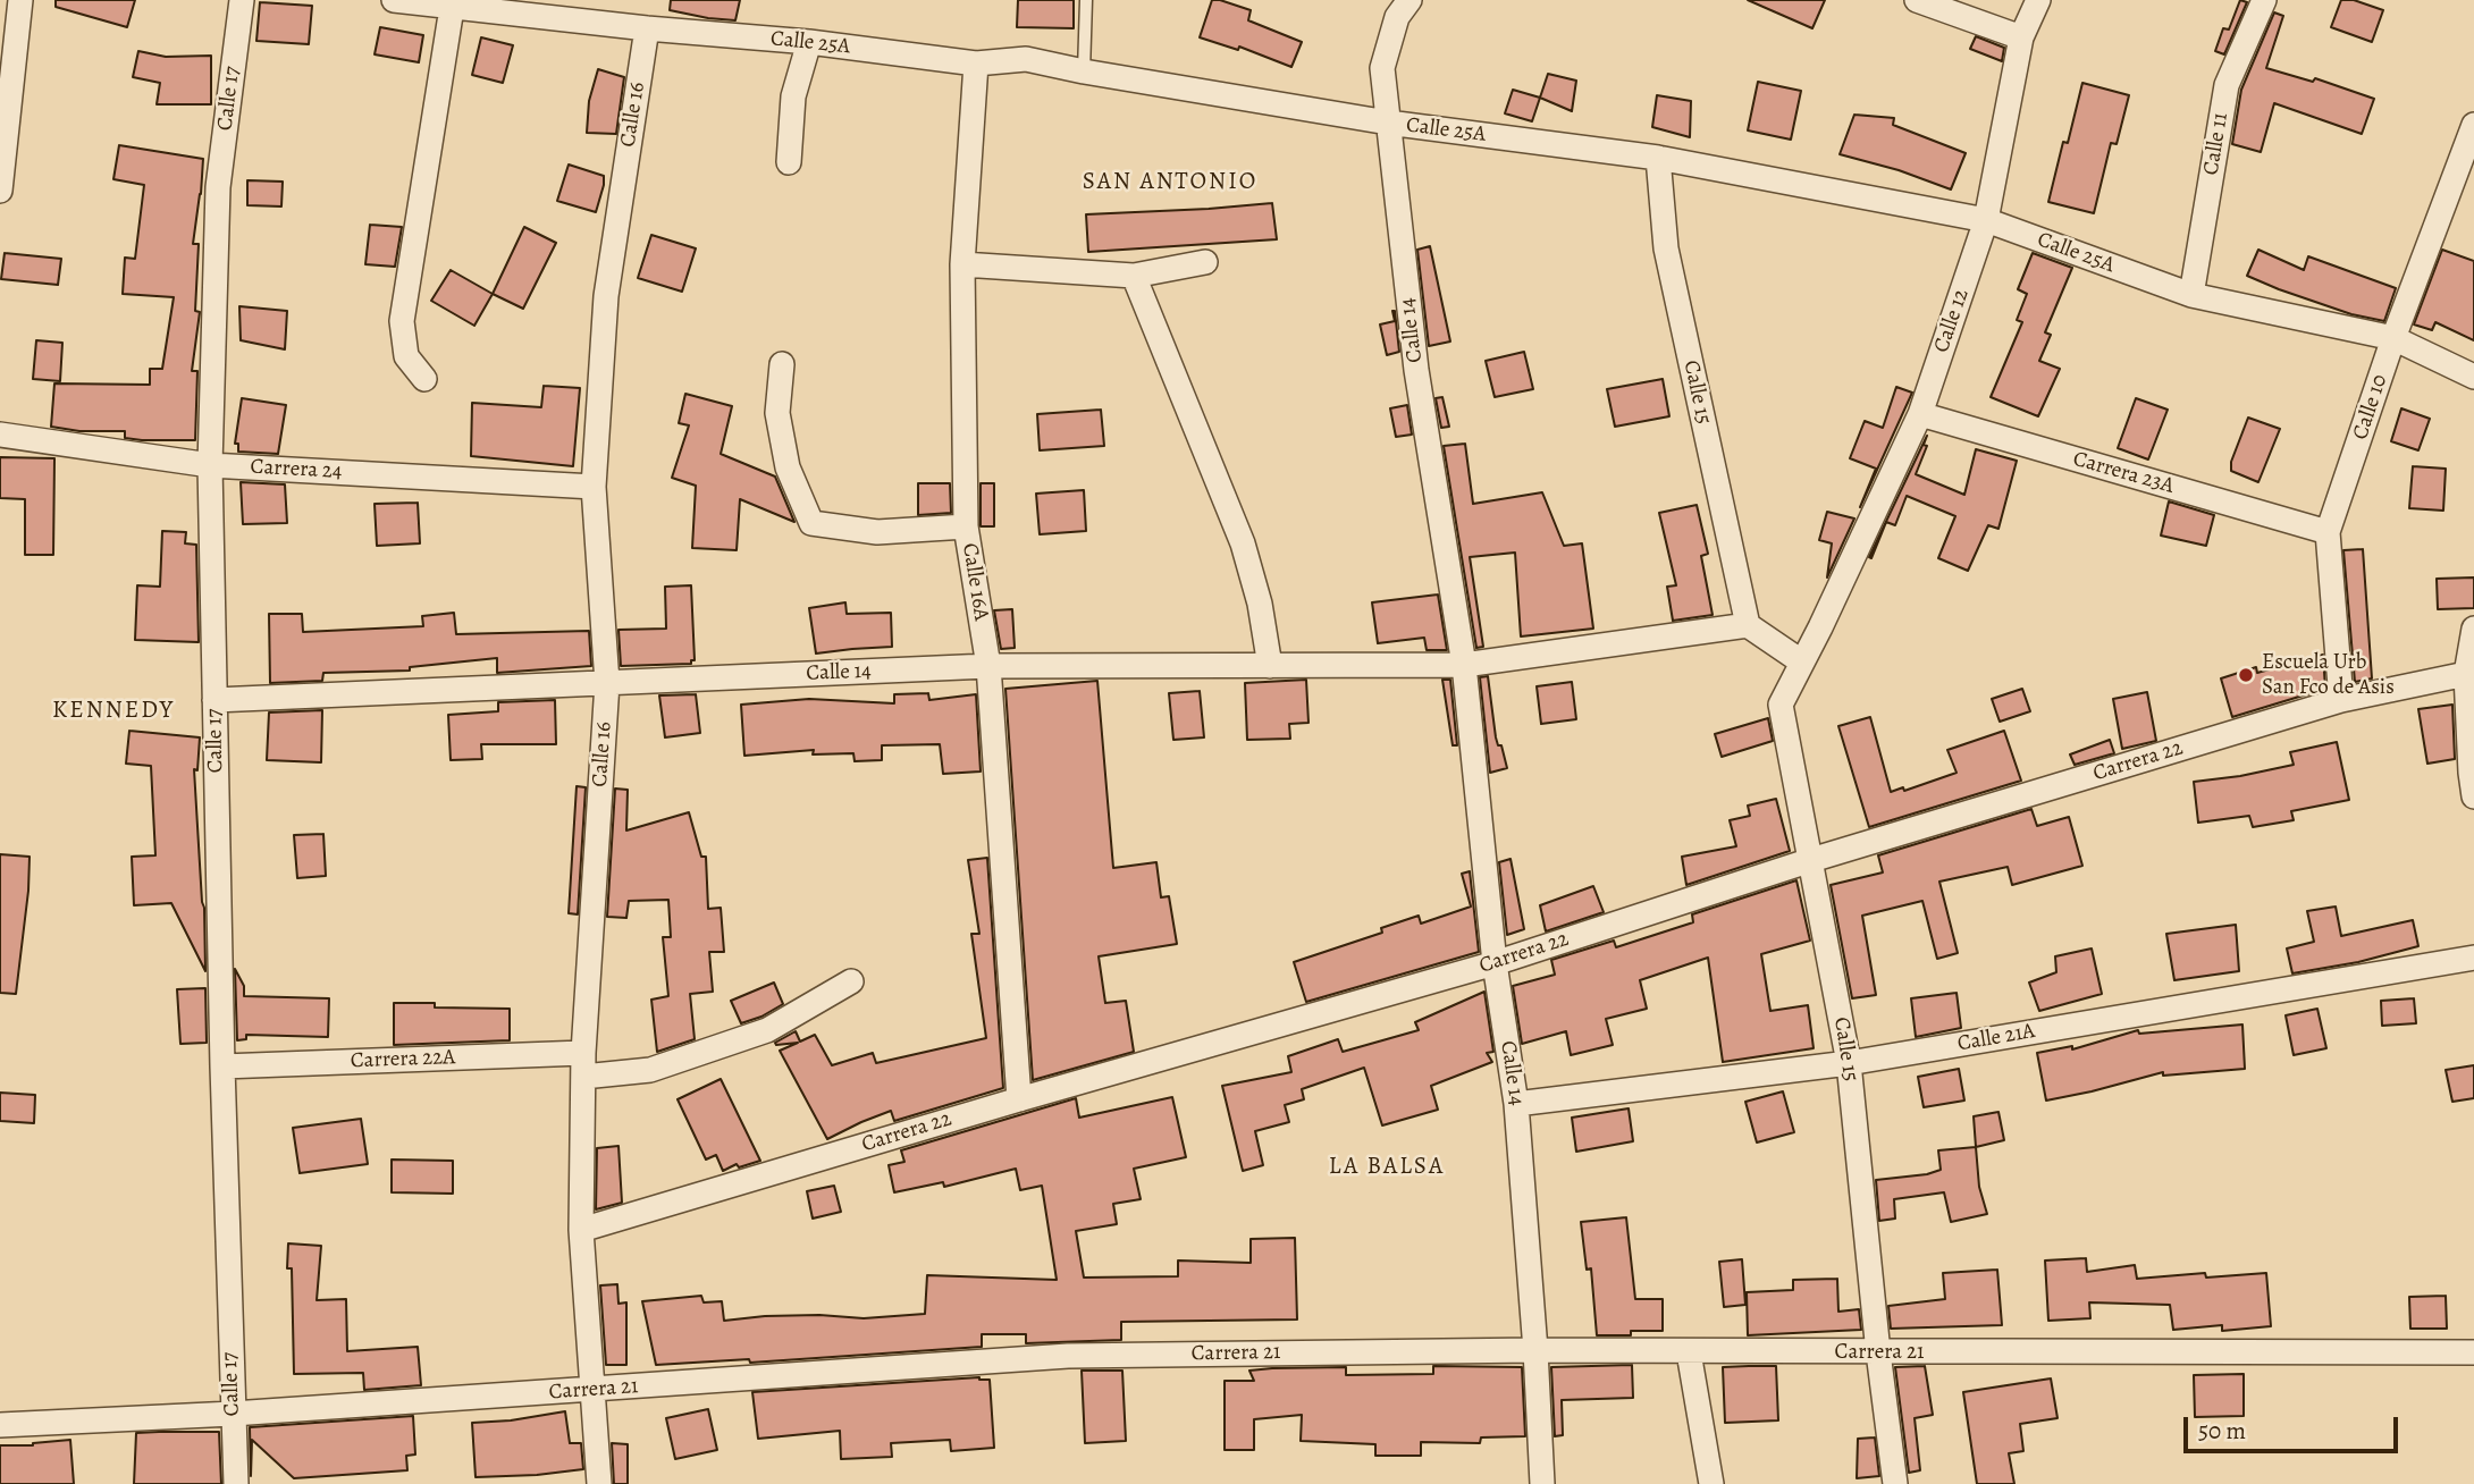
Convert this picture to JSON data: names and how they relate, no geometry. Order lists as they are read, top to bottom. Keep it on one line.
{"streets":{"street":["Calle 25A","Calle 17","Calle 16","Calle 11","Calle 12","Calle 14","Calle 15","Calle 10","Carrera 24","Carrera 23A","Calle 16A","Carrera 22","Calle 21A","Carrera 22A","Carrera 21"]},"crossings":[["Calle 25A","Calle 16"],["Calle 25A","Calle 11"],["Calle 25A","Calle 12"],["Calle 25A","Calle 14"],["Calle 25A","Calle 15"],["Calle 25A","Calle 10"],["Calle 25A","Calle 16A"],["Calle 17","Calle 14"],["Calle 17","Carrera 24"],["Calle 17","Carrera 22A"],["Calle 17","Carrera 21"],["Calle 16","Calle 14"],["Calle 16","Carrera 24"],["Calle 16","Carrera 22"],["Calle 16","Carrera 22A"],["Calle 16","Carrera 21"],["Calle 12","Calle 15"],["Calle 12","Carrera 23A"],["Calle 14","Calle 15"],["Calle 14","Calle 16A"],["Calle 14","Carrera 22"],["Calle 14","Calle 21A"],["Calle 14","Carrera 21"],["Calle 15","Carrera 22"],["Calle 15","Calle 21A"],["Calle 15","Carrera 21"],["Calle 10","Carrera 23A"],["Calle 10","Carrera 22"],["Calle 16A","Carrera 22"]],"districts":["SAN ANTONIO","KENNEDY","LA BALSA"],"places":["Escuela Urb San Fco de Asis"],"scale_bar":"50 m"}
